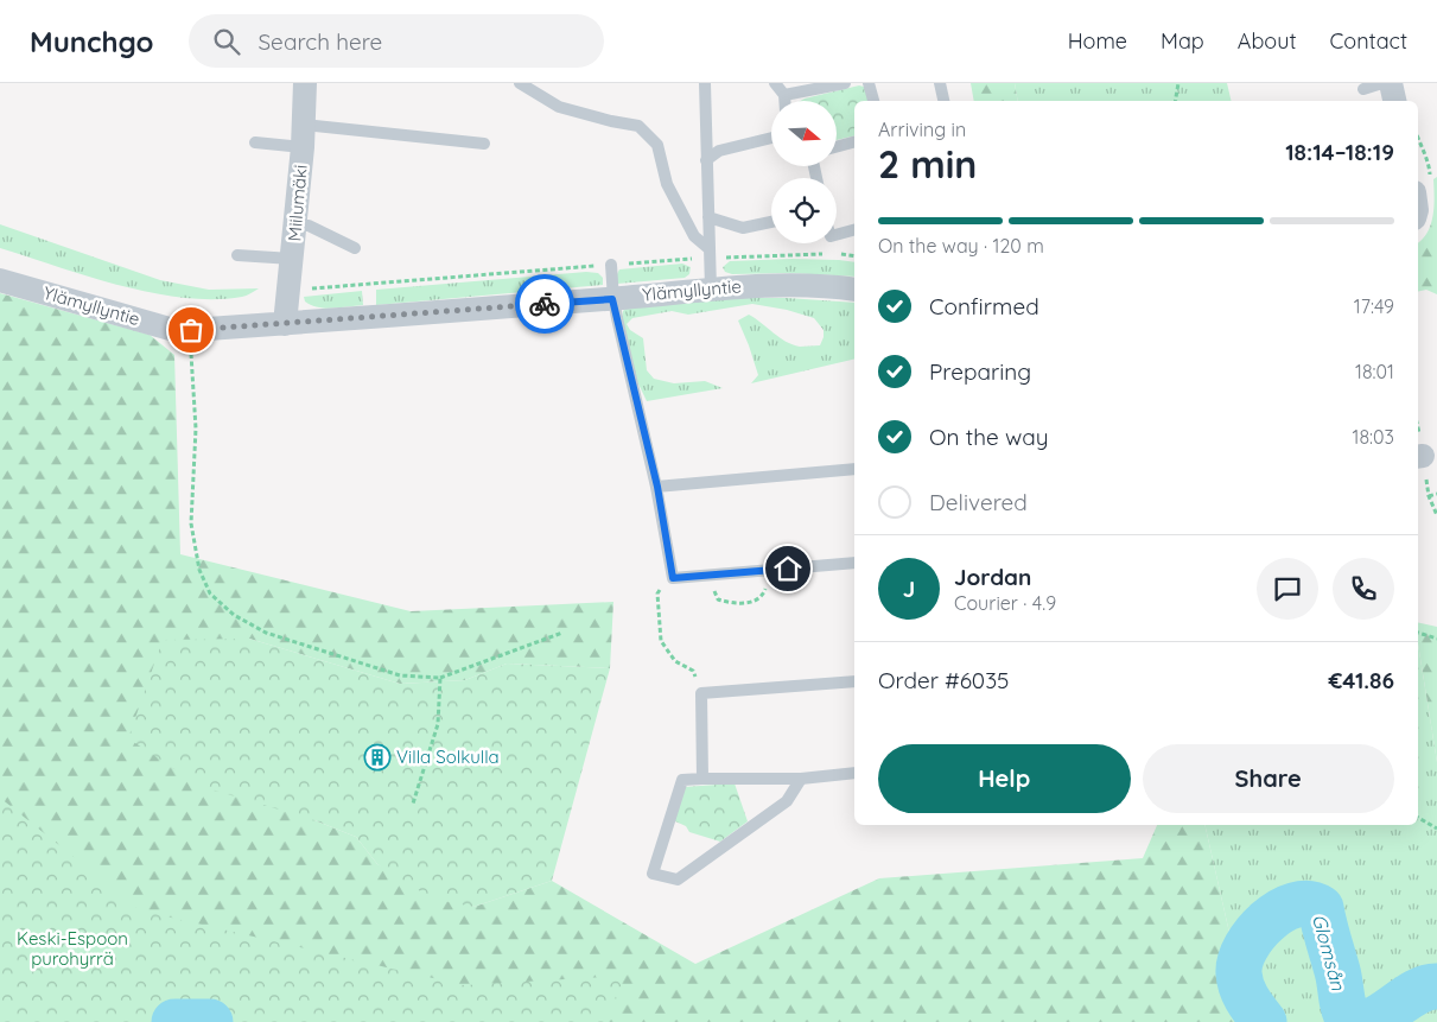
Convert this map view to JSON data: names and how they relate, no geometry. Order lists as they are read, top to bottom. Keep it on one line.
{"streets":{"street":["Miilumäki","Ylämyllyntie"]},"crossings":[["Miilumäki","Ylämyllyntie"]],"water":["Glomsån"],"parks":["Keski-Espoon purohyrrä"],"places":{"building":["Villa Solkulla"]},"north":"right","page":{"header":"Munchgo","search":"Search here","nav":["Home","Map","About","Contact"],"heading":["2 min","Arriving in","18:14–18:19"],"panel":["Jordan","Courier · 4.9","Order #6035","€41.86"],"bar":"On the way · 120 m","list":[["Confirmed","17:49"],["Preparing","18:01"],["On the way","18:03"],"Delivered"],"round":"J","buttons":["Help","Share"]}}
